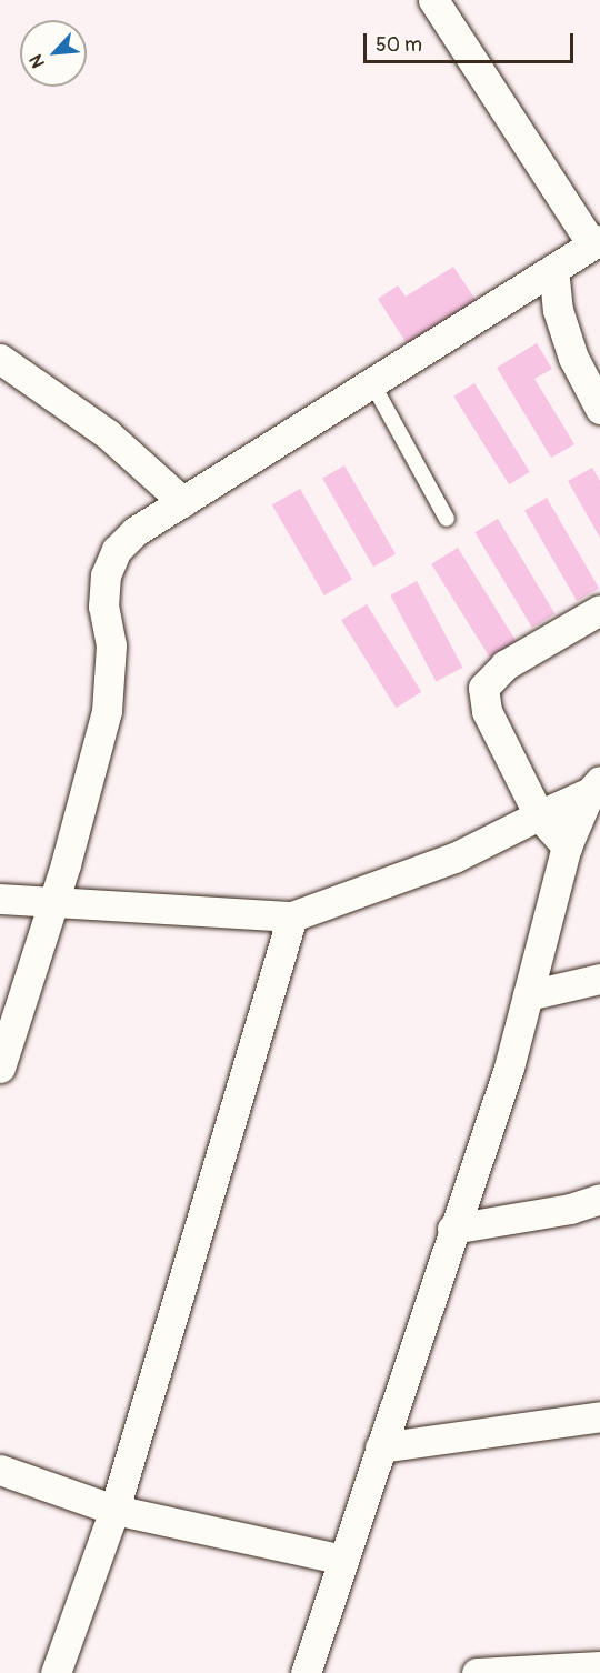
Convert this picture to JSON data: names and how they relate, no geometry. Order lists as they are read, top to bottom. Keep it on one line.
{"scale_bar":"50 m","north":"bottom left"}
